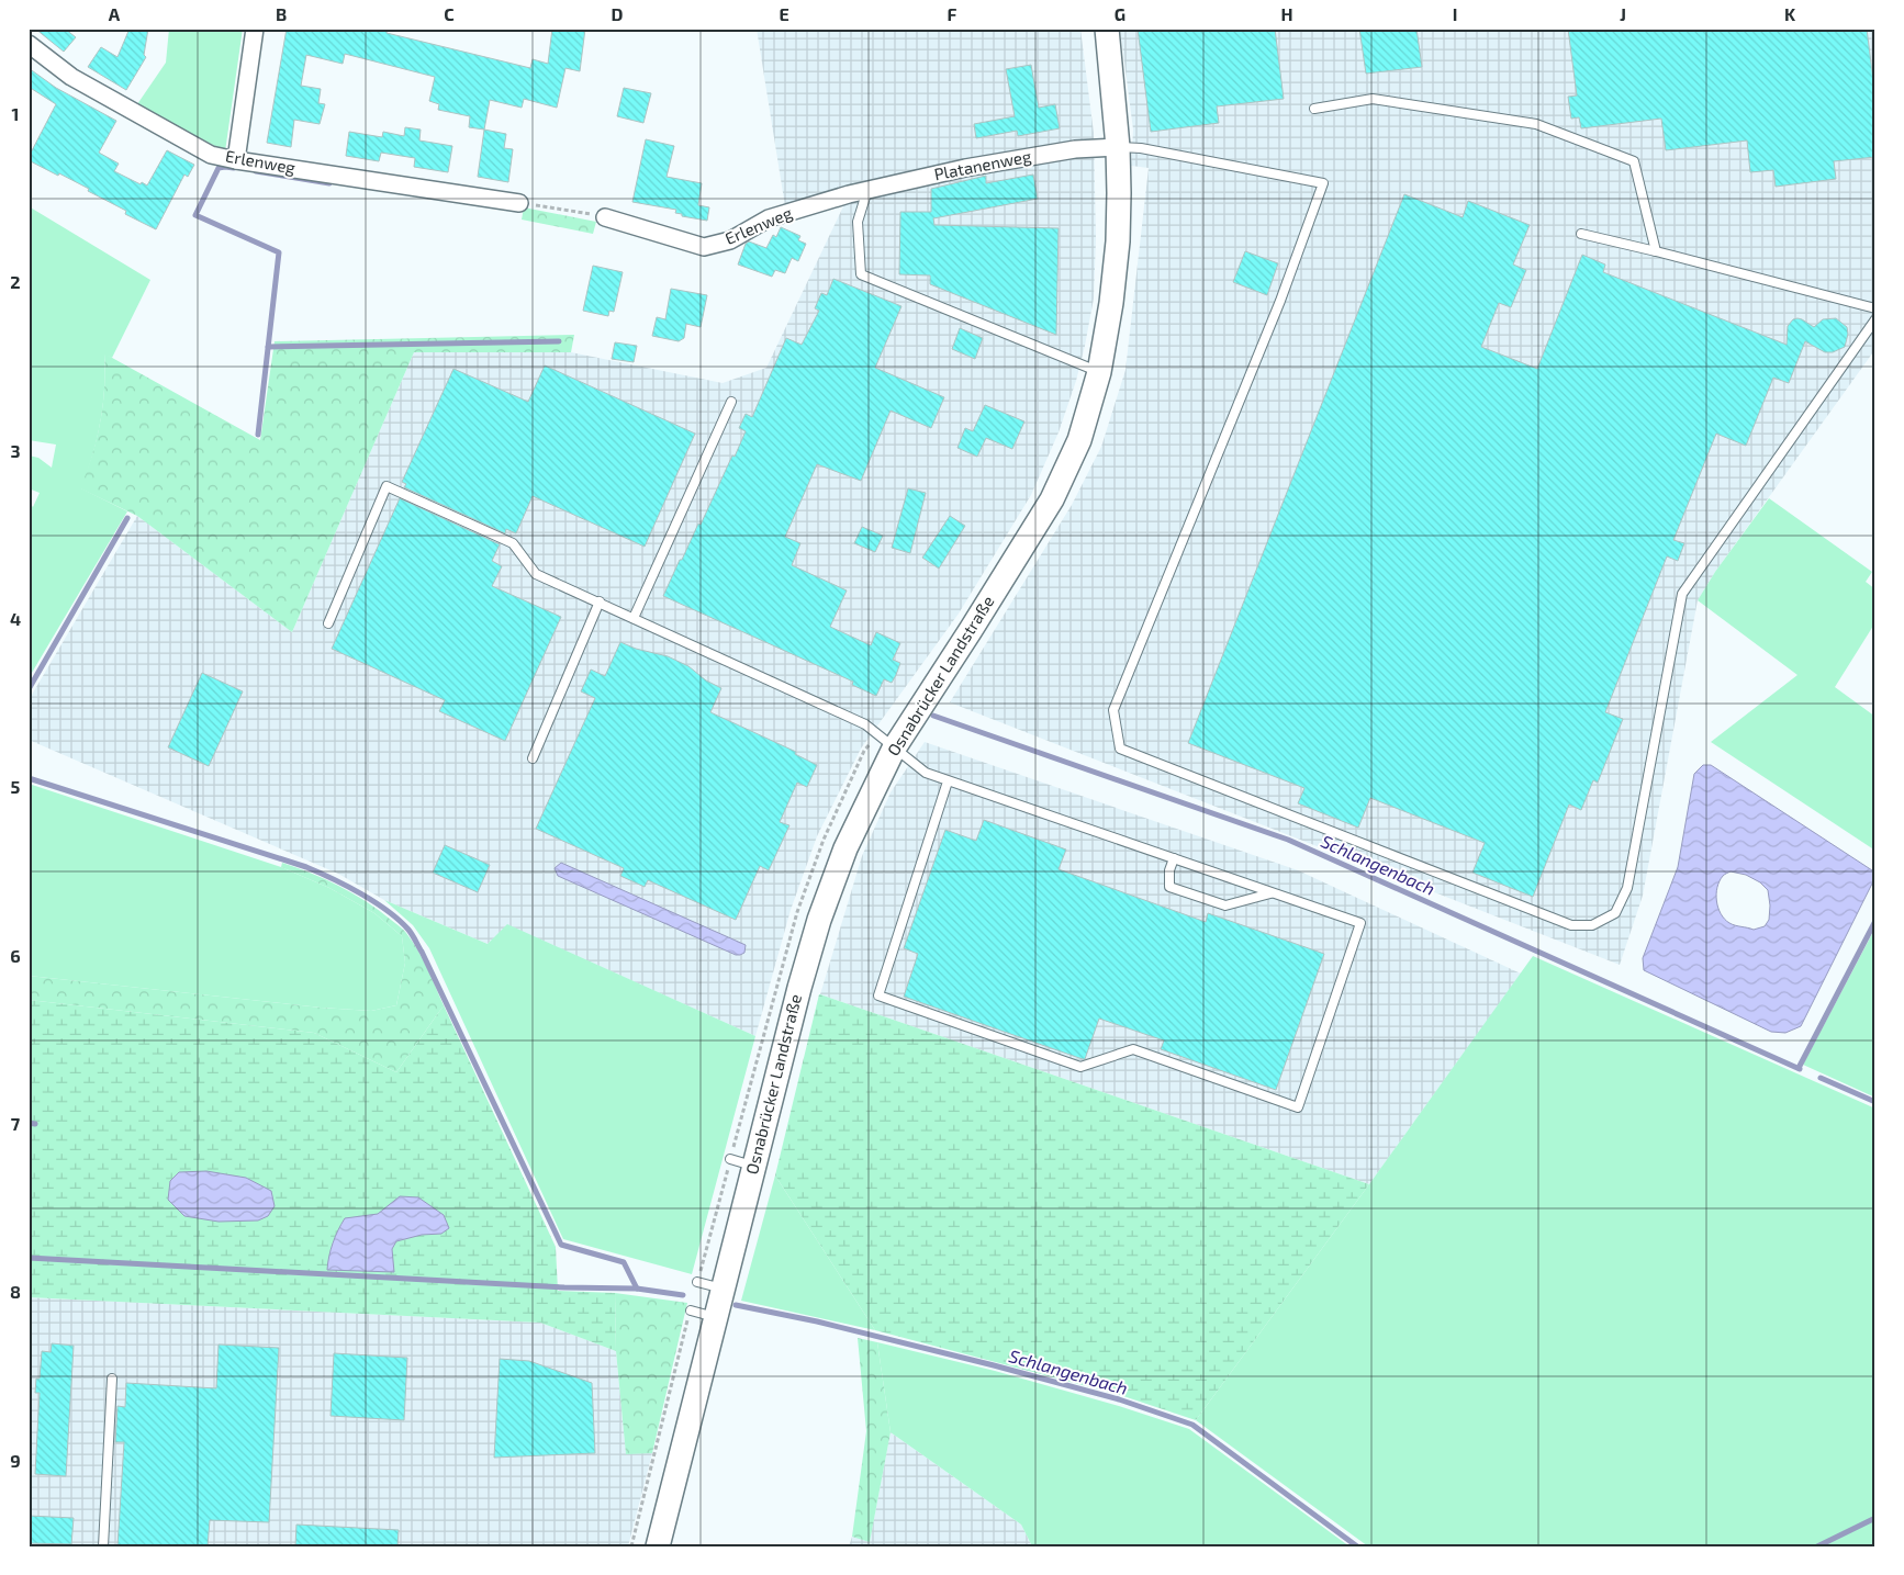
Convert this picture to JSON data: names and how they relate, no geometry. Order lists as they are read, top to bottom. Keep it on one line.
{"streets":{"street":["Erlenweg","Platanenweg","Osnabrücker Landstraße"]},"crossings":[["Erlenweg","Platanenweg"],["Platanenweg","Osnabrücker Landstraße"]],"water":["Schlangenbach"],"grid":{"columns":["A","B","C","D","E","F","G","H","I","J","K"],"rows":["1","2","3","4","5","6","7","8","9"]}}
